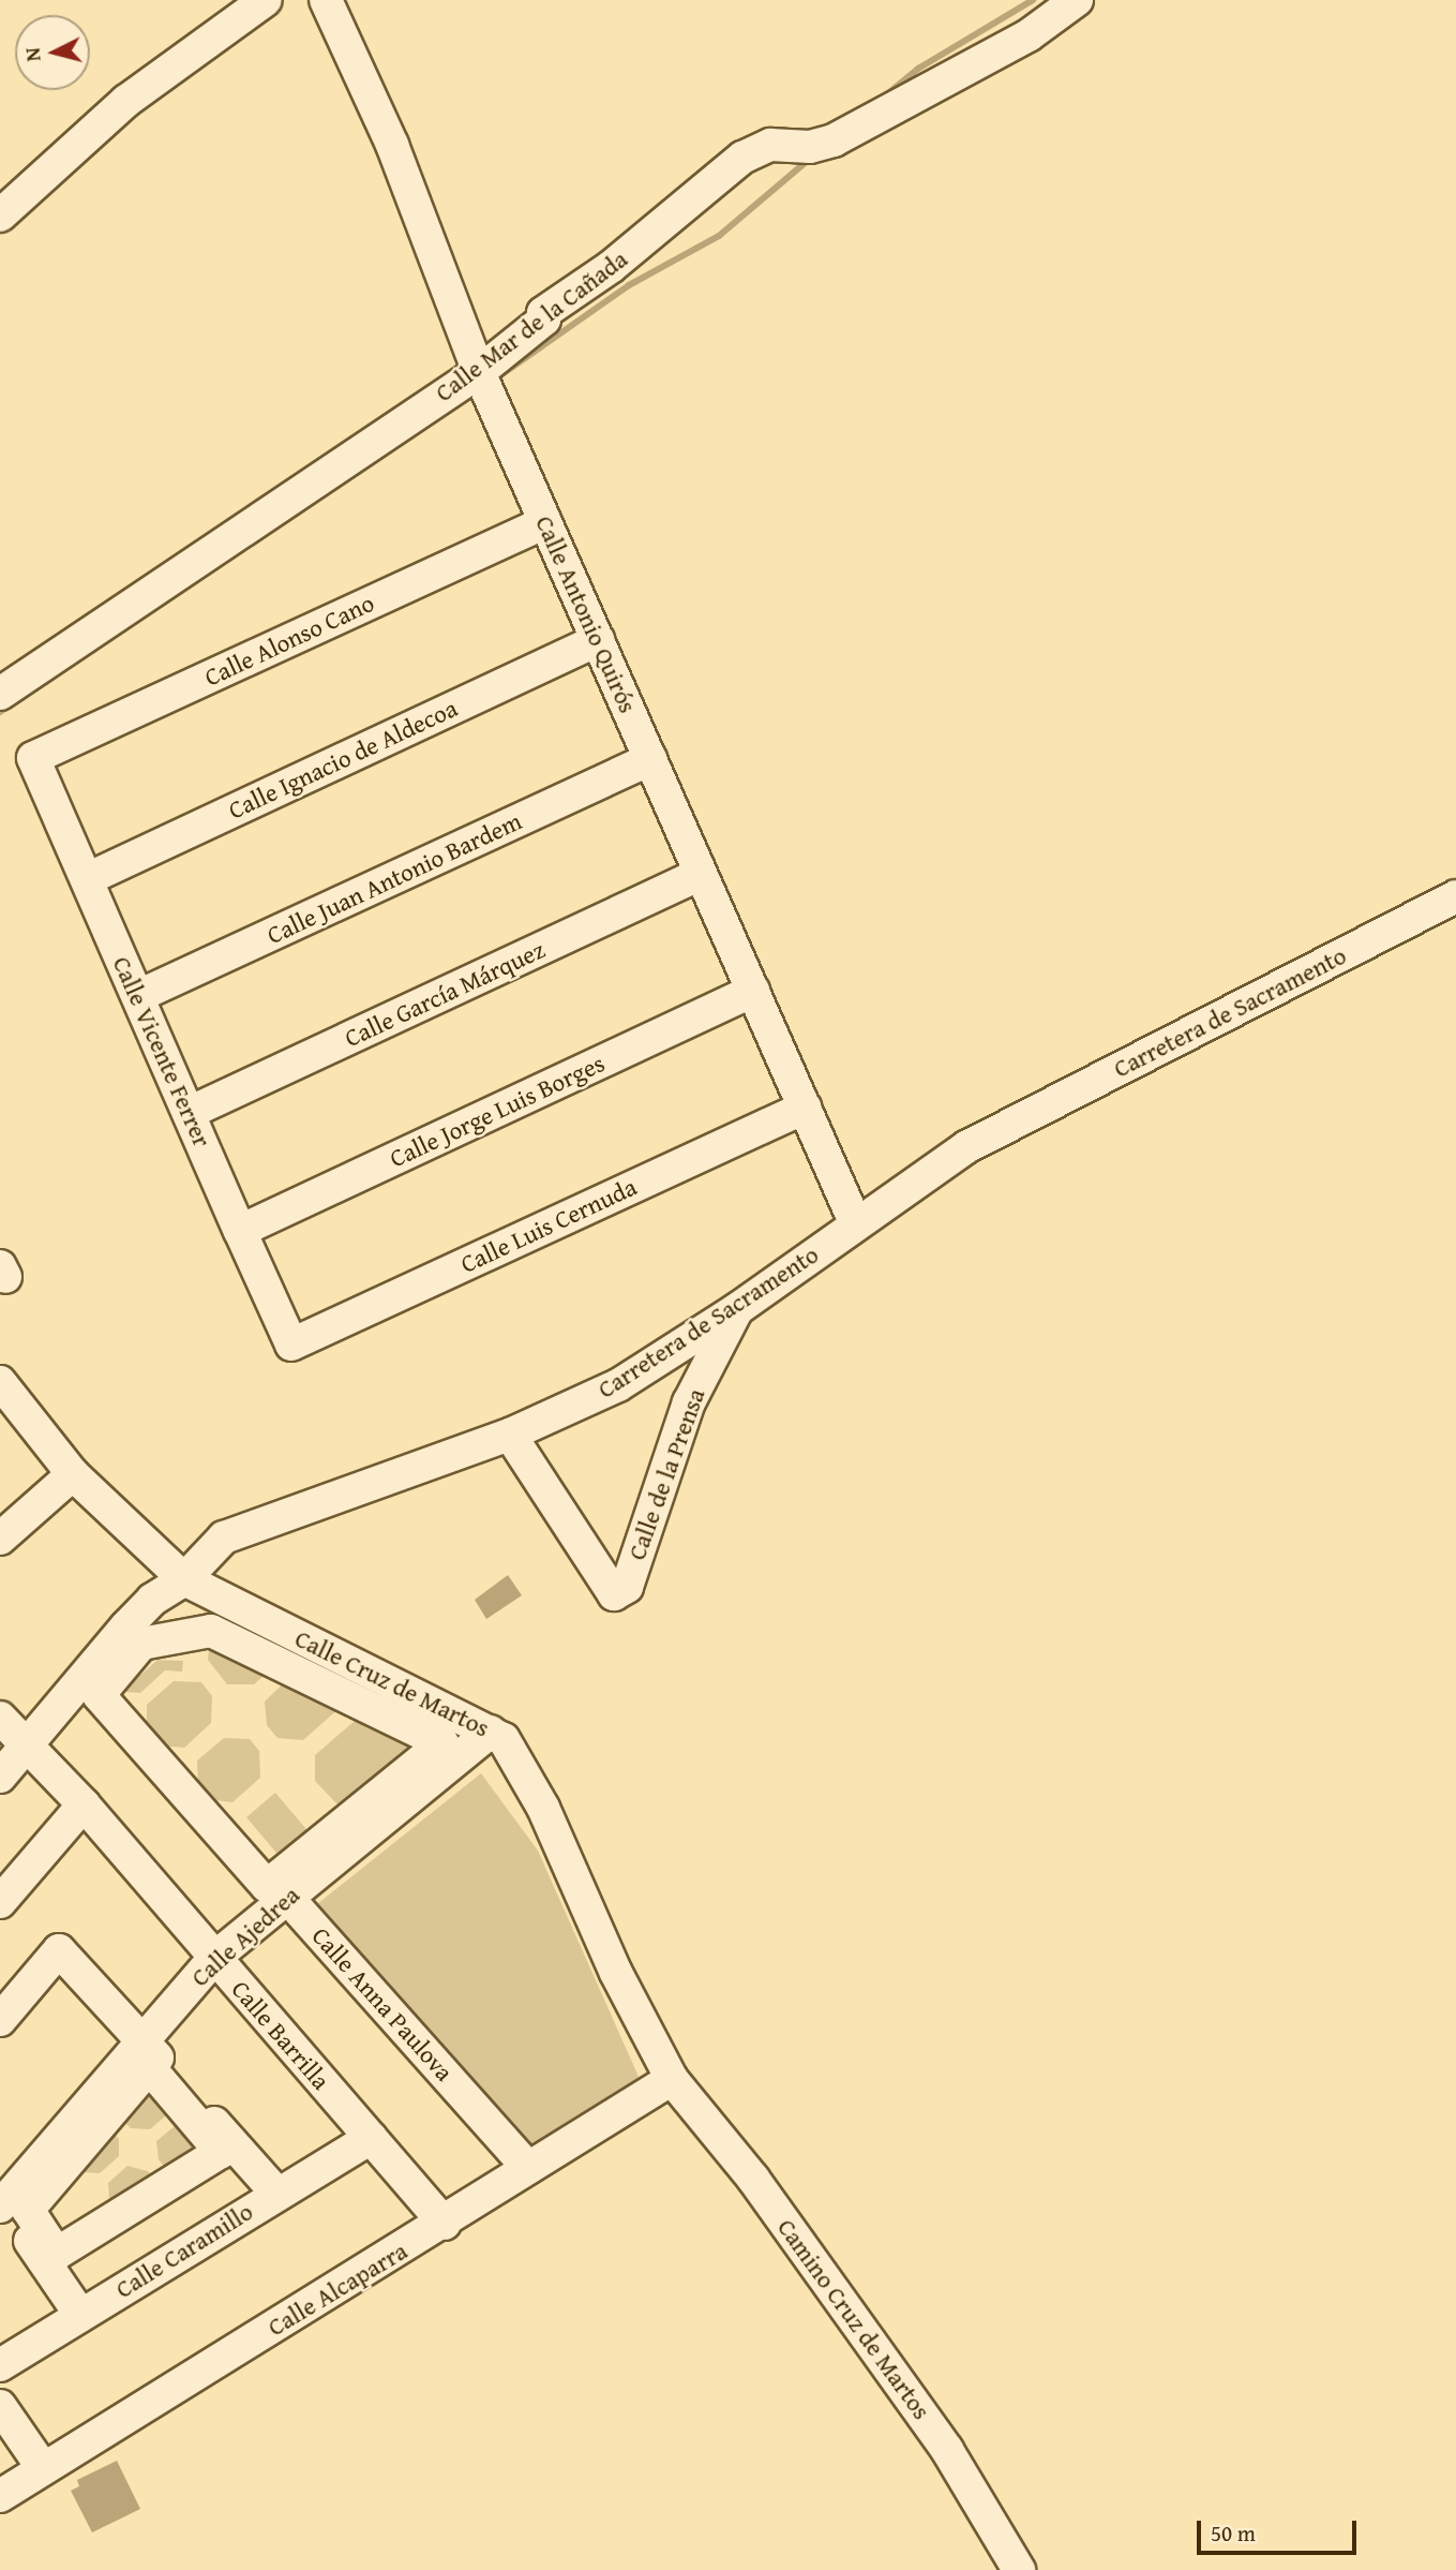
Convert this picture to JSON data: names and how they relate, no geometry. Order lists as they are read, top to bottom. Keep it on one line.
{"streets":{"street":["Calle Mar de la Cañada","Calle Antonio Quirós","Calle Alonso Cano","Calle Ignacio de Aldecoa","Calle Juan Antonio Bardem","Calle García Márquez","Carretera de Sacramento","Calle Vicente Ferrer","Calle Jorge Luis Borges","Calle Luis Cernuda","Calle de la Prensa","Calle Cruz de Martos","Calle Ajedrea","Calle Anna Paulova","Calle Barrilla","Calle Caramillo","Calle Alcaparra","Camino Cruz de Martos"]},"crossings":[["Calle Mar de la Cañada","Calle Antonio Quirós"],["Calle Antonio Quirós","Calle Alonso Cano"],["Calle Antonio Quirós","Calle Ignacio de Aldecoa"],["Calle Antonio Quirós","Calle Juan Antonio Bardem"],["Calle Antonio Quirós","Calle García Márquez"],["Calle Antonio Quirós","Carretera de Sacramento"],["Calle Antonio Quirós","Calle Jorge Luis Borges"],["Calle Antonio Quirós","Calle Luis Cernuda"],["Calle Alonso Cano","Calle Vicente Ferrer"],["Calle Ignacio de Aldecoa","Calle Vicente Ferrer"],["Calle Juan Antonio Bardem","Calle Vicente Ferrer"],["Calle García Márquez","Calle Vicente Ferrer"],["Carretera de Sacramento","Calle de la Prensa"],["Carretera de Sacramento","Calle Cruz de Martos"],["Carretera de Sacramento","Calle Anna Paulova"],["Carretera de Sacramento","Calle Barrilla"],["Calle Vicente Ferrer","Calle Jorge Luis Borges"],["Calle Vicente Ferrer","Calle Luis Cernuda"],["Calle Cruz de Martos","Calle Ajedrea"],["Calle Cruz de Martos","Calle Alcaparra"],["Calle Cruz de Martos","Camino Cruz de Martos"],["Calle Ajedrea","Calle Anna Paulova"],["Calle Ajedrea","Calle Barrilla"],["Calle Anna Paulova","Calle Alcaparra"],["Calle Barrilla","Calle Caramillo"],["Calle Barrilla","Calle Alcaparra"],["Calle Alcaparra","Camino Cruz de Martos"]],"scale_bar":"50 m","north":"left"}
